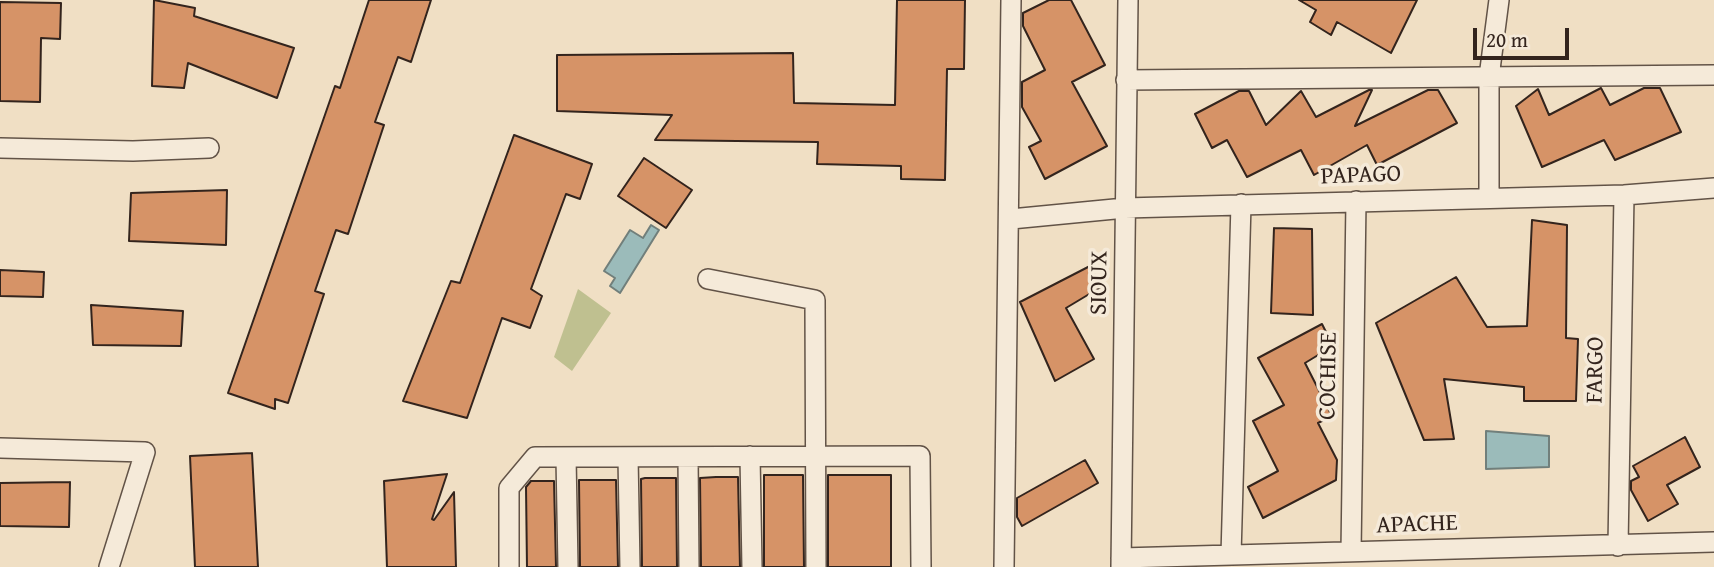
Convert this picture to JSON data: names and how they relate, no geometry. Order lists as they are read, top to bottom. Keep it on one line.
{"streets":{"lane":["PAPAGO","SIOUX","FARGO","COCHISE","APACHE"]},"crossings":[["PAPAGO","SIOUX"],["PAPAGO","FARGO"],["PAPAGO","COCHISE"],["SIOUX","APACHE"],["FARGO","APACHE"],["COCHISE","APACHE"]],"scale_bar":"20 m"}
